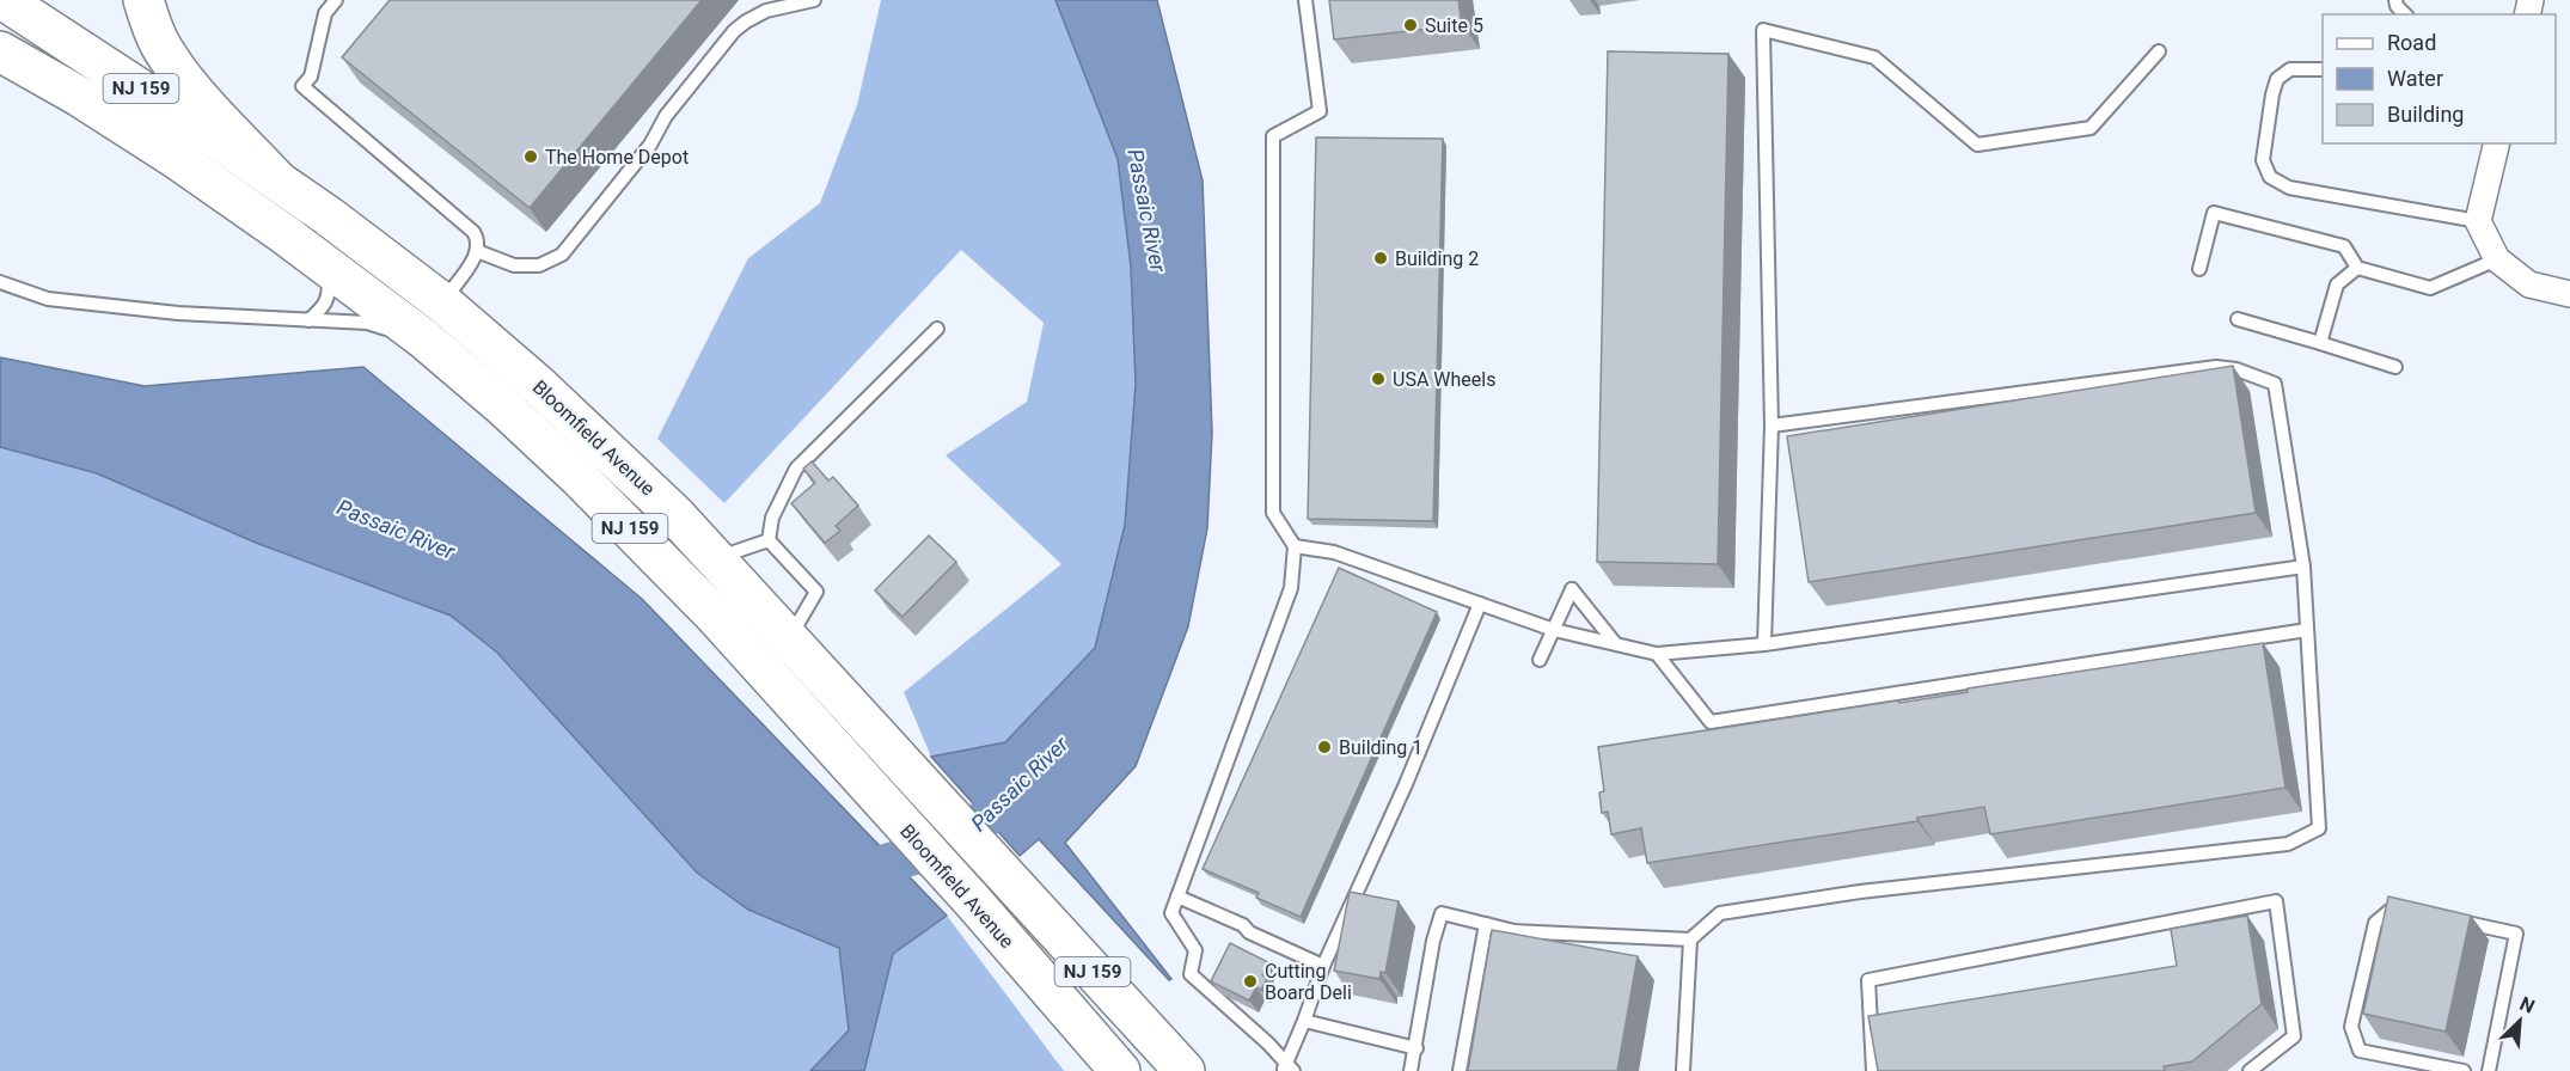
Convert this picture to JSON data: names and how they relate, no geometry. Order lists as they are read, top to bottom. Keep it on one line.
{"streets":{"main road":["NJ 159","Bloomfield Avenue"]},"water":["Passaic River"],"places":["Suite 5","The Home Depot","Building 2","USA Wheels","Building 1","Cutting Board Deli"],"legend":["Road","Water","Building"],"north":"top right"}
